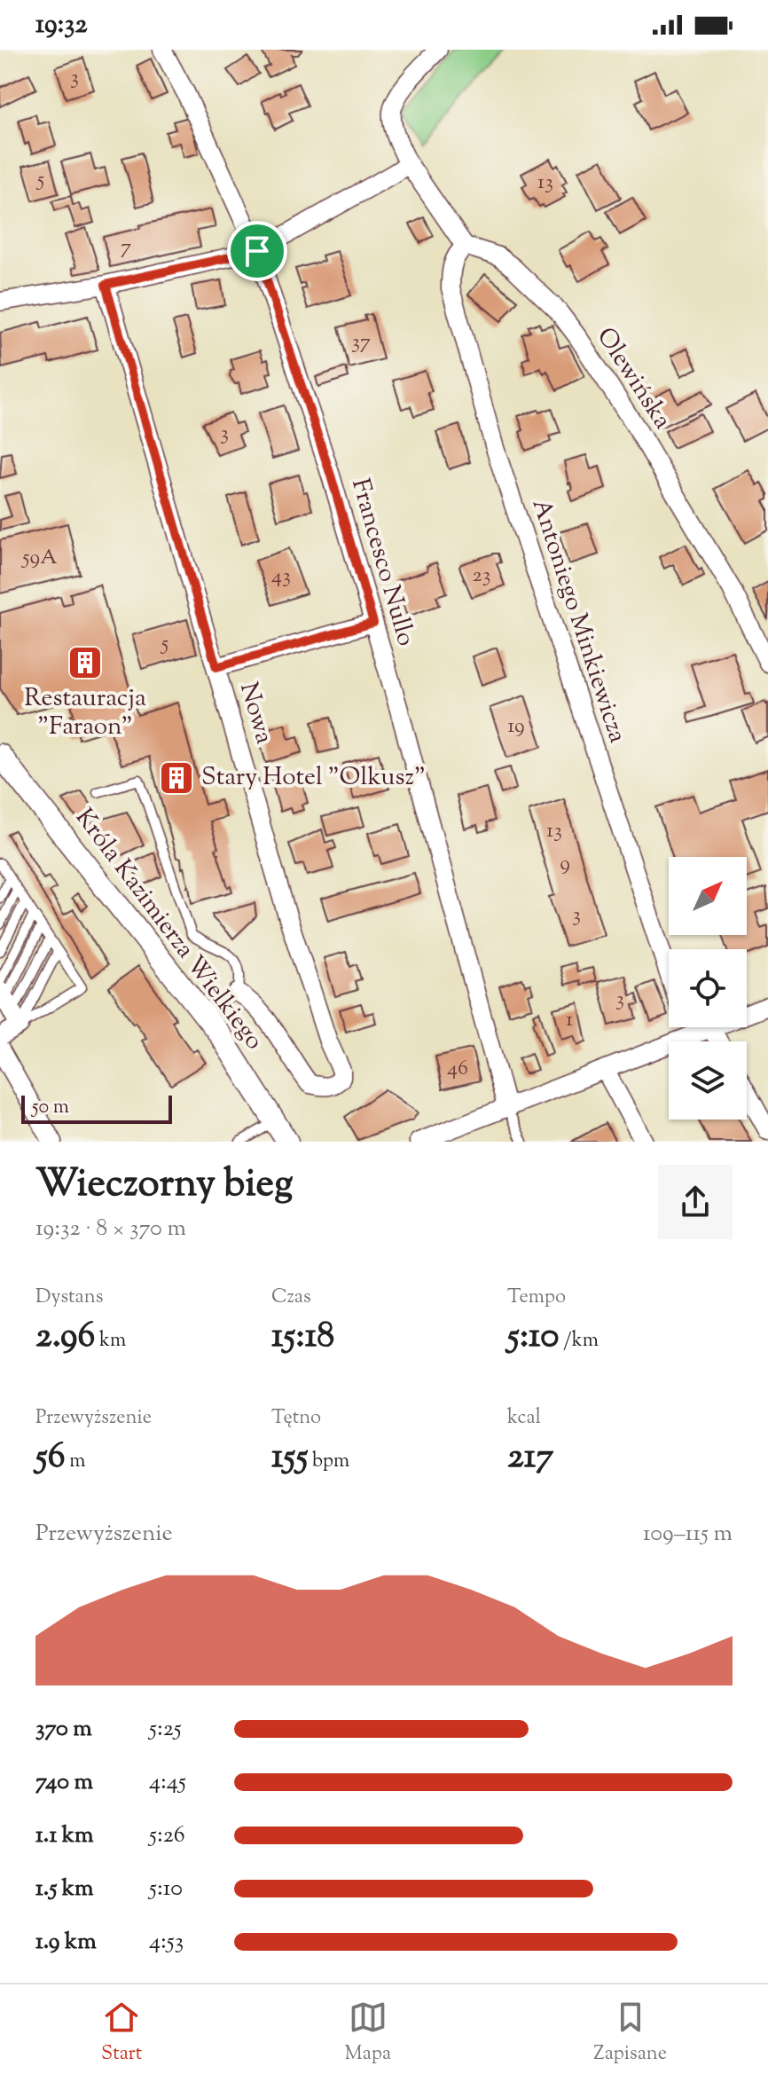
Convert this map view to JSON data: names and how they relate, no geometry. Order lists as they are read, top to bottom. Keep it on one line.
{"streets":{"street":["Olewińska","Francesco Nullo","Antoniego Minkiewicza","Nowa","Króla Kazimierza Wielkiego"]},"crossings":[["Olewińska","Antoniego Minkiewicza"]],"places":{"building":["Restauracja \"Faraon\"","Stary Hotel \"Olkusz\""]},"house_numbers":["3","5","13","7","37","3","59A","23","43","5","19","13","9","3","3","1","46"],"scale_bar":"50 m","north":"top right","page":{"status":"19:32","scale":"50 m","heading":["Wieczorny bieg","19:32 · 8 × 370 m"],"stats":[["Dystans","2.96 km"],["Czas","15:18"],["Tempo","5:10 /km"],["Przewyższenie","56 m"],["Tętno","155 bpm"],["kcal","217"]],"chart":["Przewyższenie","109–115 m"],"list":[{"name":"370 m","note":"5:25"},{"name":"740 m","note":"4:45"},{"name":"1.1 km","note":"5:26"},{"name":"1.5 km","note":"5:10"},{"name":"1.9 km","note":"4:53"}],"tabs":["Start","Mapa","Zapisane"]}}
